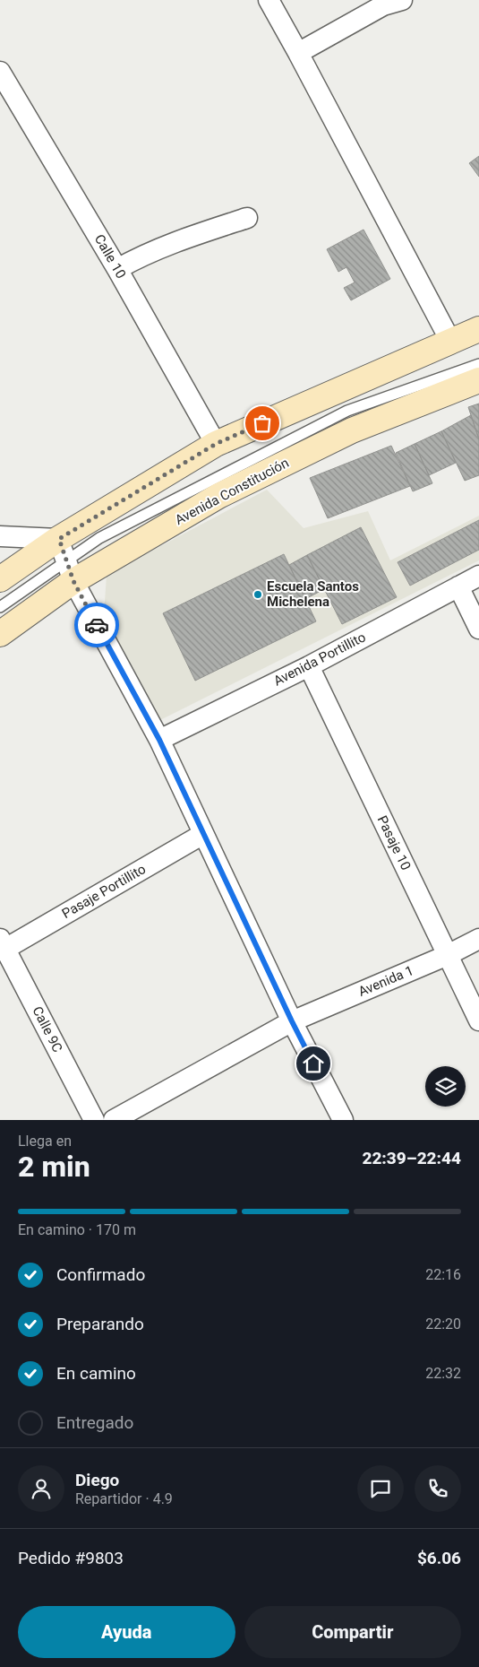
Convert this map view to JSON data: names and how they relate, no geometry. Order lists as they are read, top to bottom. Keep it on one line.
{"streets":{"street":["Calle 10","Avenida Constitución","Avenida Portillito","Pasaje 10","Pasaje Portillito","Avenida 1","Calle 9C"]},"crossings":[["Avenida Portillito","Pasaje 10"],["Pasaje 10","Avenida 1"],["Pasaje Portillito","Calle 9C"]],"places":["Escuela Santos Michelena"],"page":{"heading":["2 min","Llega en","22:39–22:44"],"panel":["Diego","Repartidor · 4.9","Pedido #9803","$6.06"],"bar":"En camino · 170 m","list":[["Confirmado","22:16"],["Preparando","22:20"],["En camino","22:32"],"Entregado"],"buttons":["Ayuda","Compartir"]}}
